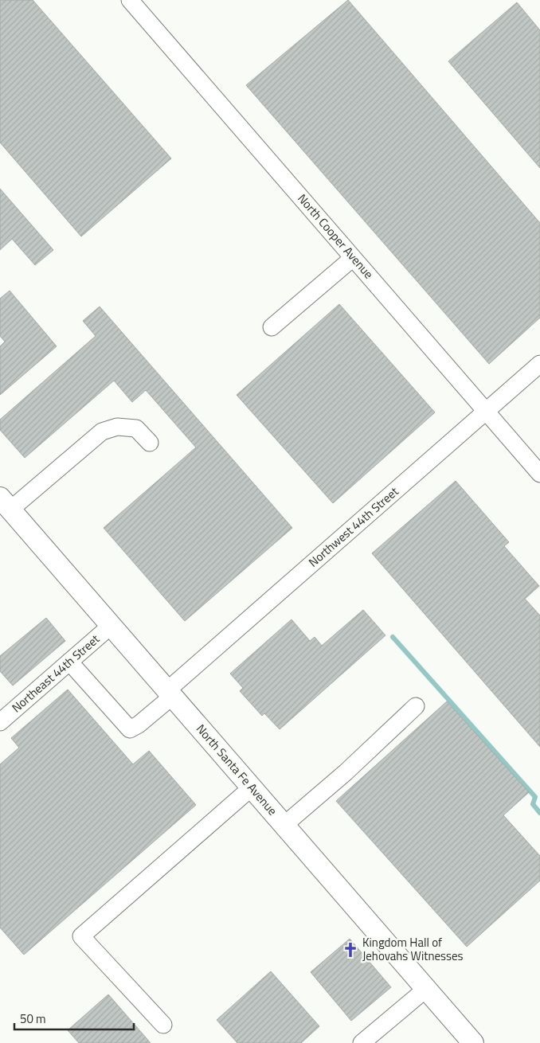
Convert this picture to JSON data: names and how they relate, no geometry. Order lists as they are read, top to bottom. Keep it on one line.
{"streets":{"main road":["North Santa Fe Avenue"],"street":["North Cooper Avenue","Northwest 44th Street","Northeast 44th Street"]},"crossings":[["North Cooper Avenue","Northwest 44th Street"],["Northwest 44th Street","Northeast 44th Street"],["Northwest 44th Street","North Santa Fe Avenue"],["Northeast 44th Street","North Santa Fe Avenue"]],"places":{"church":["Kingdom Hall of Jehovahs Witnesses"]},"scale_bar":"50 m"}
